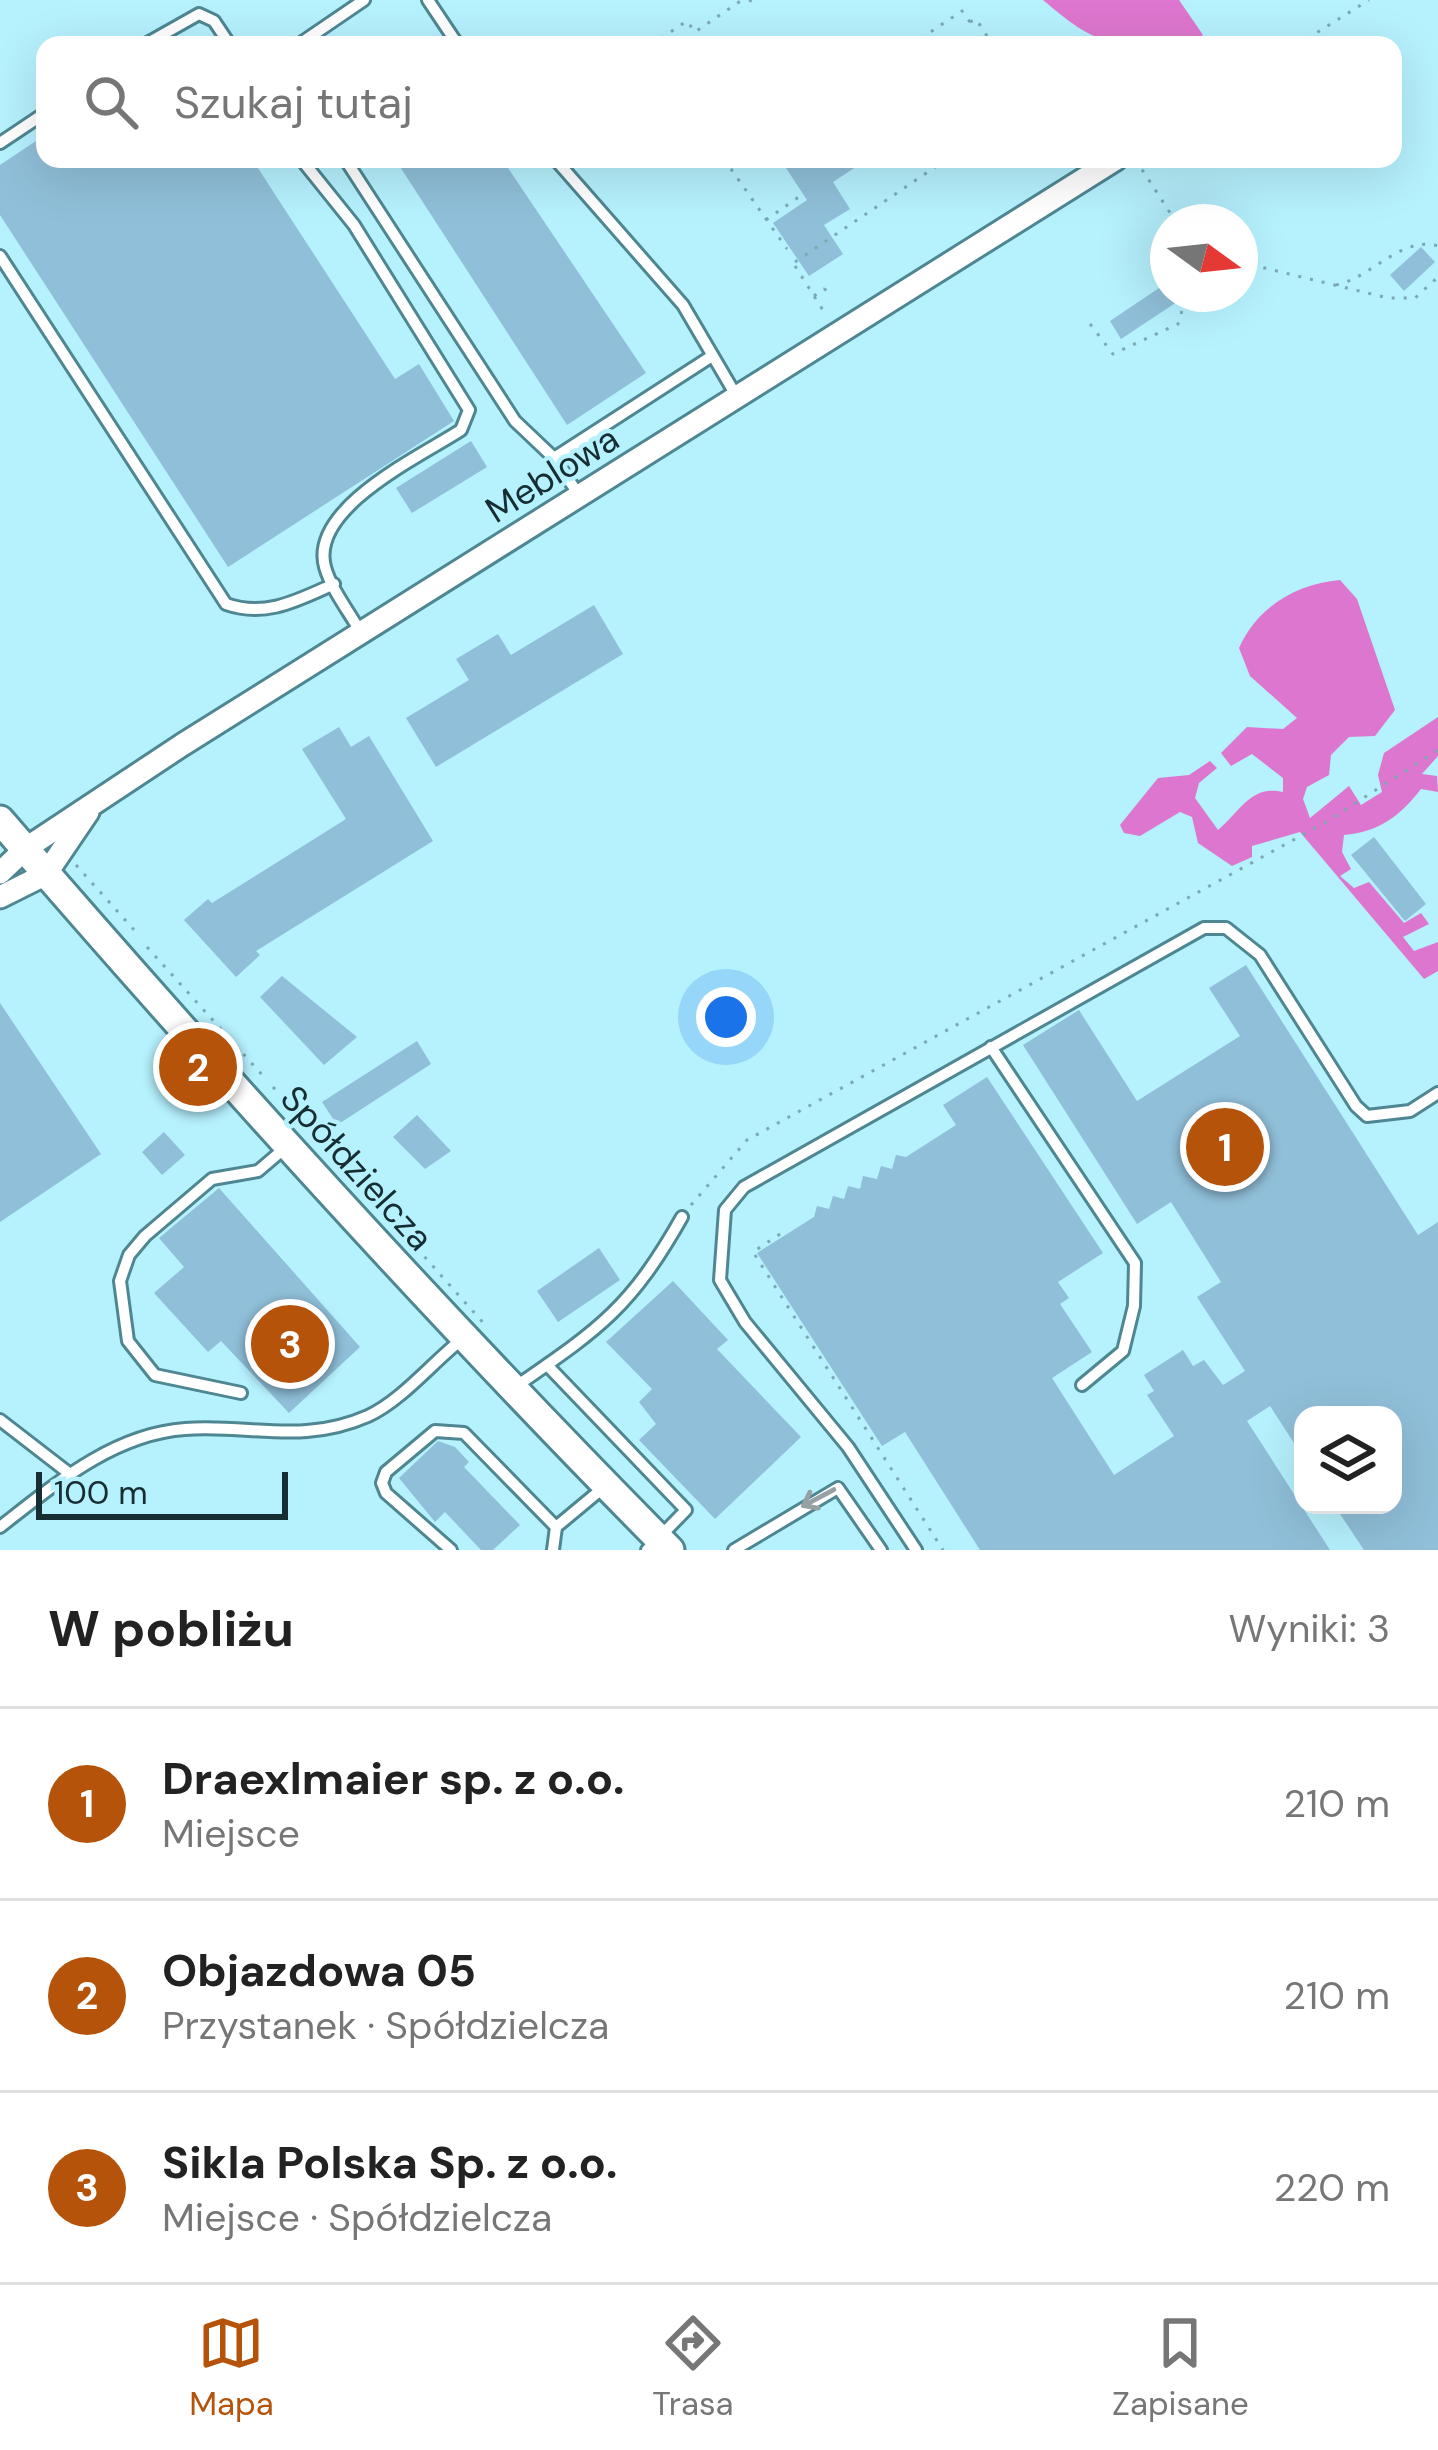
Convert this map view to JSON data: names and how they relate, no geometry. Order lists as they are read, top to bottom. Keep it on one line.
{"streets":{"street":["Meblowa","Spółdzielcza"]},"crossings":[["Meblowa","Spółdzielcza"]],"scale_bar":"100 m","north":"right","page":{"search":"Szukaj tutaj","pins":["2","1","3"],"scale":"100 m","heading":["W pobliżu","Wyniki: 3"],"list":[{"mark":"1","name":"Draexlmaier sp. z o.o.","note":"Miejsce","value":"210 m"},{"mark":"2","name":"Objazdowa 05","note":"Przystanek · Spółdzielcza","value":"210 m"},{"mark":"3","name":"Sikla Polska Sp. z o.o.","note":"Miejsce · Spółdzielcza","value":"220 m"}],"nav":["Mapa","Trasa","Zapisane"]}}
